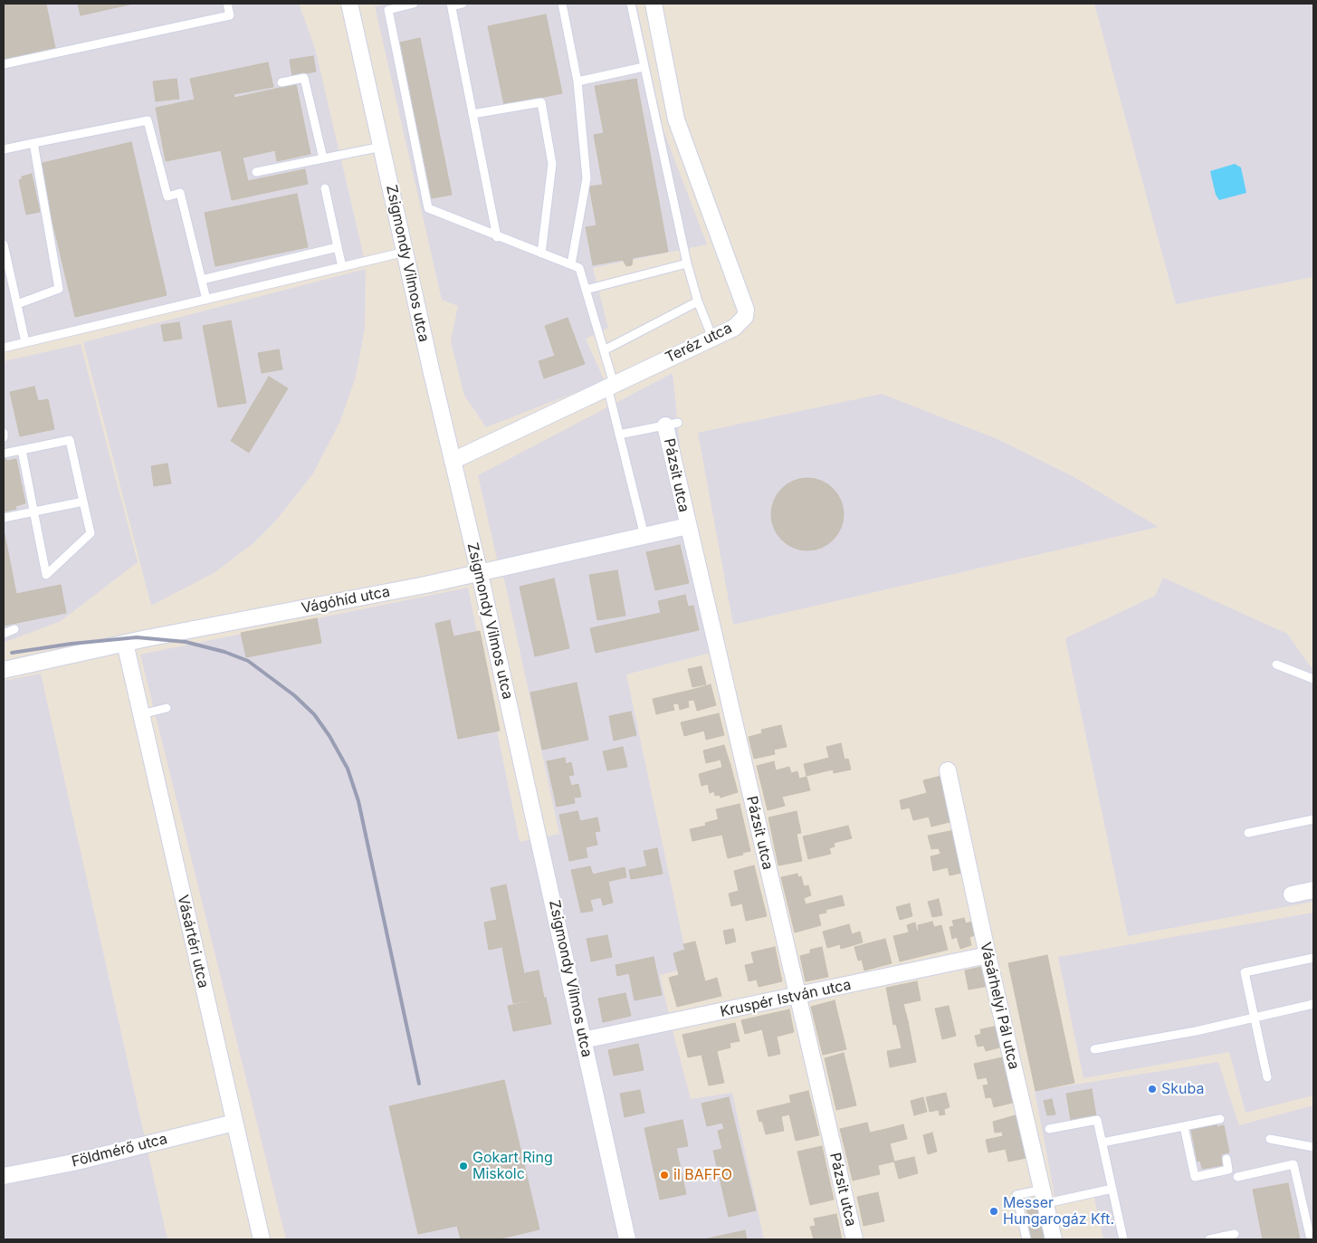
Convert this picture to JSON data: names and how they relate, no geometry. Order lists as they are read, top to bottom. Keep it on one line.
{"streets":{"street":["Zsigmondy Vilmos utca","Teréz utca","Pázsit utca","Vágóhíd utca","Vásártéri utca","Kruspér István utca","Vásárhelyi Pál utca","Földmérő utca"]},"crossings":[["Zsigmondy Vilmos utca","Teréz utca"],["Zsigmondy Vilmos utca","Vágóhíd utca"],["Zsigmondy Vilmos utca","Kruspér István utca"],["Pázsit utca","Vágóhíd utca"],["Pázsit utca","Kruspér István utca"],["Vágóhíd utca","Vásártéri utca"],["Vásártéri utca","Földmérő utca"],["Kruspér István utca","Vásárhelyi Pál utca"]],"places":["Skuba","Gokart Ring Miskolc","il BAFFO","Messer Hungarogáz Kft."]}
